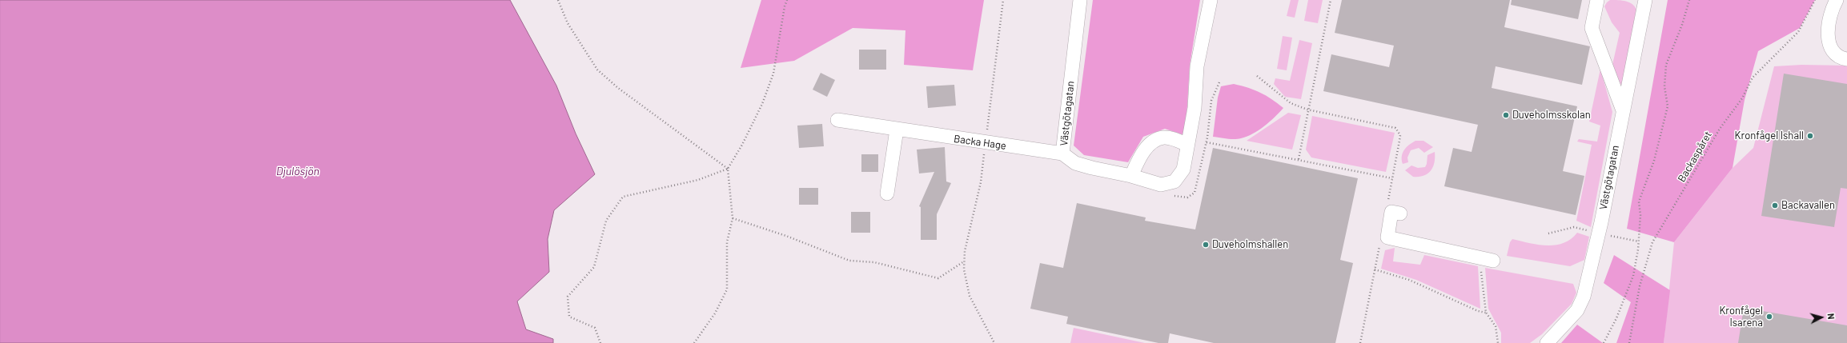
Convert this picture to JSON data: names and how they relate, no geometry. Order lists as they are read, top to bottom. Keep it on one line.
{"streets":{"street":["Västgötagatan","Backa Hage"],"path":["Backaspåret"]},"crossings":[["Västgötagatan","Backa Hage"]],"water":["Djulösjön"],"places":["Duveholmsskolan","Kronfågel Ishall","Backavallen","Duveholmshallen","Kronfågel Isarena"],"north":"right"}
